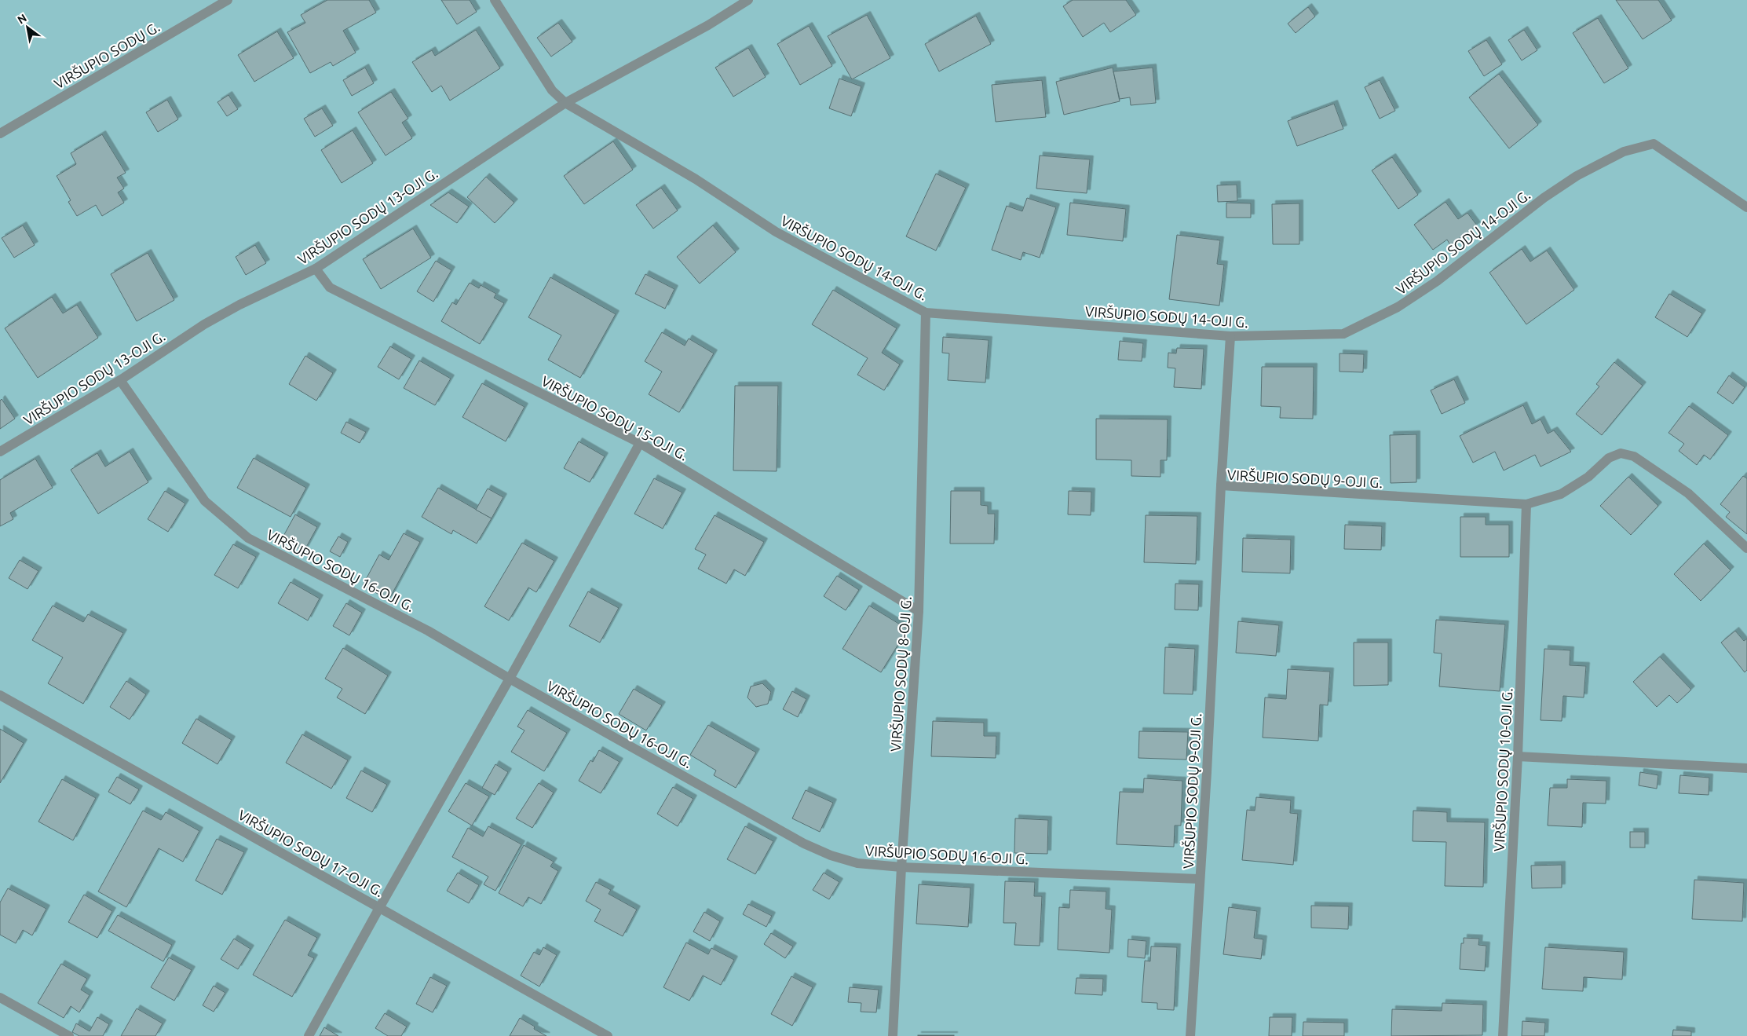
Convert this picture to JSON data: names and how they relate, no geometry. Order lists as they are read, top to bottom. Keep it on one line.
{"streets":{"street":["VIRŠUPIO SODŲ G.","VIRŠUPIO SODŲ 13-OJI G.","VIRŠUPIO SODŲ 14-OJI G.","VIRŠUPIO SODŲ 15-OJI G.","VIRŠUPIO SODŲ 9-OJI G.","VIRŠUPIO SODŲ 16-OJI G.","VIRŠUPIO SODŲ 8-OJI G.","VIRŠUPIO SODŲ 10-OJI G.","VIRŠUPIO SODŲ 17-OJI G."]},"crossings":[["VIRŠUPIO SODŲ 13-OJI G.","VIRŠUPIO SODŲ 14-OJI G."],["VIRŠUPIO SODŲ 13-OJI G.","VIRŠUPIO SODŲ 15-OJI G."],["VIRŠUPIO SODŲ 13-OJI G.","VIRŠUPIO SODŲ 16-OJI G."],["VIRŠUPIO SODŲ 14-OJI G.","VIRŠUPIO SODŲ 8-OJI G."],["VIRŠUPIO SODŲ 15-OJI G.","VIRŠUPIO SODŲ 8-OJI G."],["VIRŠUPIO SODŲ 9-OJI G.","VIRŠUPIO SODŲ 16-OJI G."],["VIRŠUPIO SODŲ 9-OJI G.","VIRŠUPIO SODŲ 10-OJI G."],["VIRŠUPIO SODŲ 16-OJI G.","VIRŠUPIO SODŲ 8-OJI G."]],"north":"top left"}
